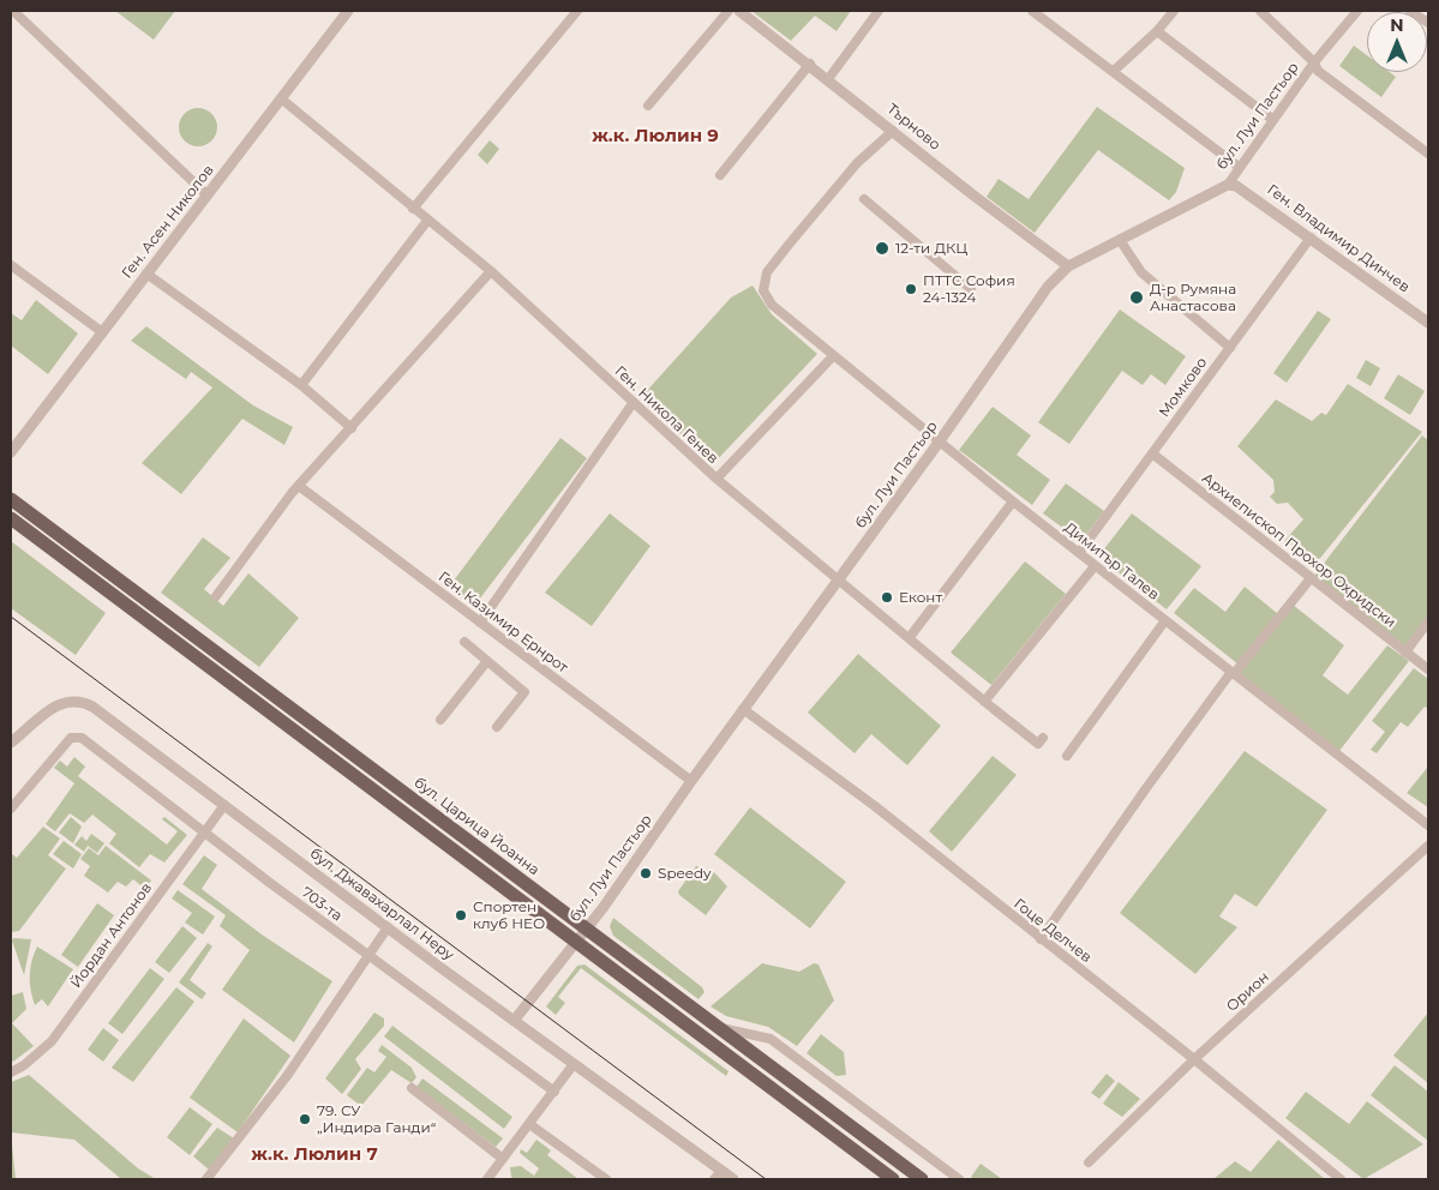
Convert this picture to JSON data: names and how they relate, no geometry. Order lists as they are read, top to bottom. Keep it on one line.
{"streets":{"main road":["бул. Царица Йоанна"],"street":["бул. Луи Пастьор","Търново","Ген. Асен Николов","Ген. Владимир Динчев","Момково","Ген. Никола Генев","Архиепископ Прохор Охридски","Димитър Талев","Ген. Казимир Ернрот","703-та","бул. Джавахарлал Неру","Гоце Делчев","Йордан Антонов","Орион"]},"crossings":[["бул. Луи Пастьор","Търново"],["бул. Луи Пастьор","Ген. Владимир Динчев"],["бул. Луи Пастьор","Ген. Никола Генев"],["бул. Луи Пастьор","Димитър Талев"],["бул. Луи Пастьор","Ген. Казимир Ернрот"],["бул. Луи Пастьор","бул. Царица Йоанна"],["бул. Луи Пастьор","бул. Джавахарлал Неру"],["бул. Луи Пастьор","Гоце Делчев"],["Търново","Димитър Талев"],["Ген. Асен Николов","Ген. Никола Генев"],["Ген. Владимир Динчев","Момково"],["Момково","Архиепископ Прохор Охридски"],["Момково","Димитър Талев"],["703-та","Йордан Антонов"],["бул. Джавахарлал Неру","Йордан Антонов"],["Гоце Делчев","Орион"]],"districts":["ж.к. Люлин 9","ж.к. Люлин 7"],"places":["12-ти ДКЦ","ПТТС София 24-1324","Д-р Румяна Анастасова","Еконт","Speedy","Спортен клуб НЕО","79. СУ „Индира Ганди“"],"north":"top"}
